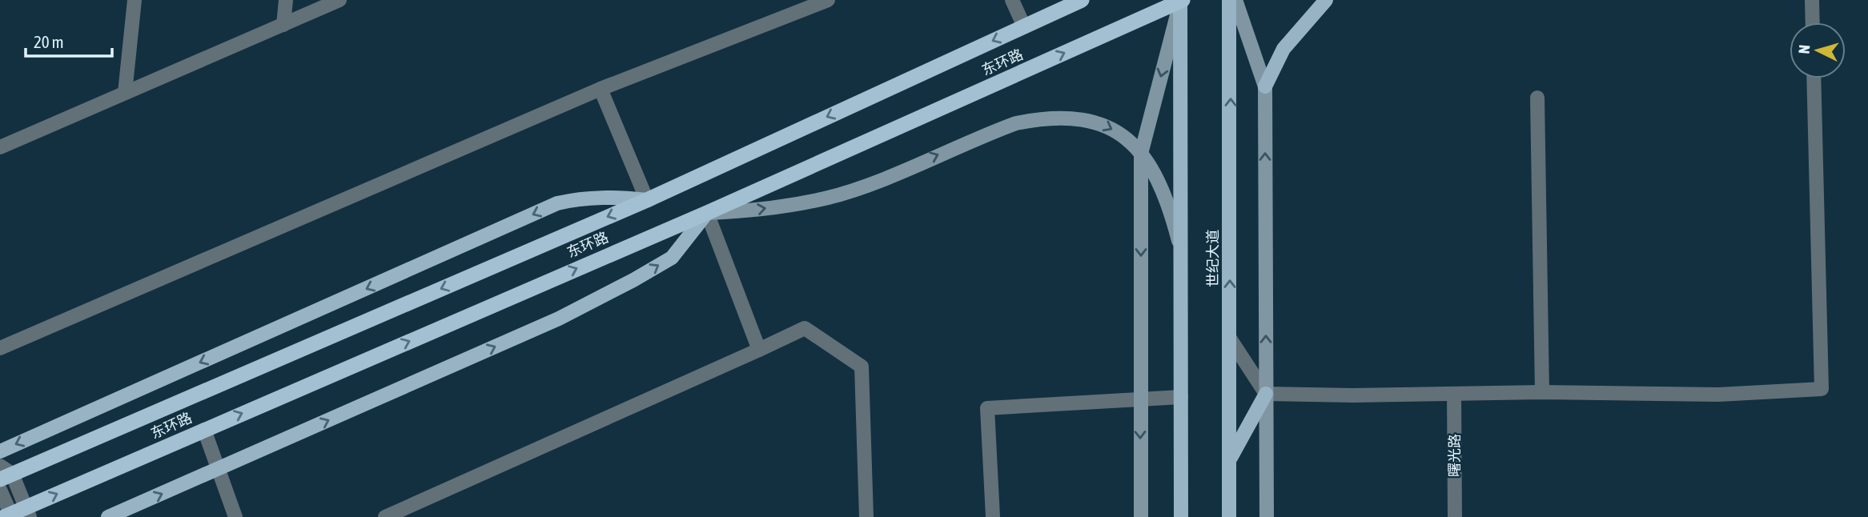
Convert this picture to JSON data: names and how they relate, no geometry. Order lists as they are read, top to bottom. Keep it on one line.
{"streets":{"highway":["东环路"],"main road":["世纪大道"],"street":["曙光路"]},"scale_bar":"20 m","north":"left"}
